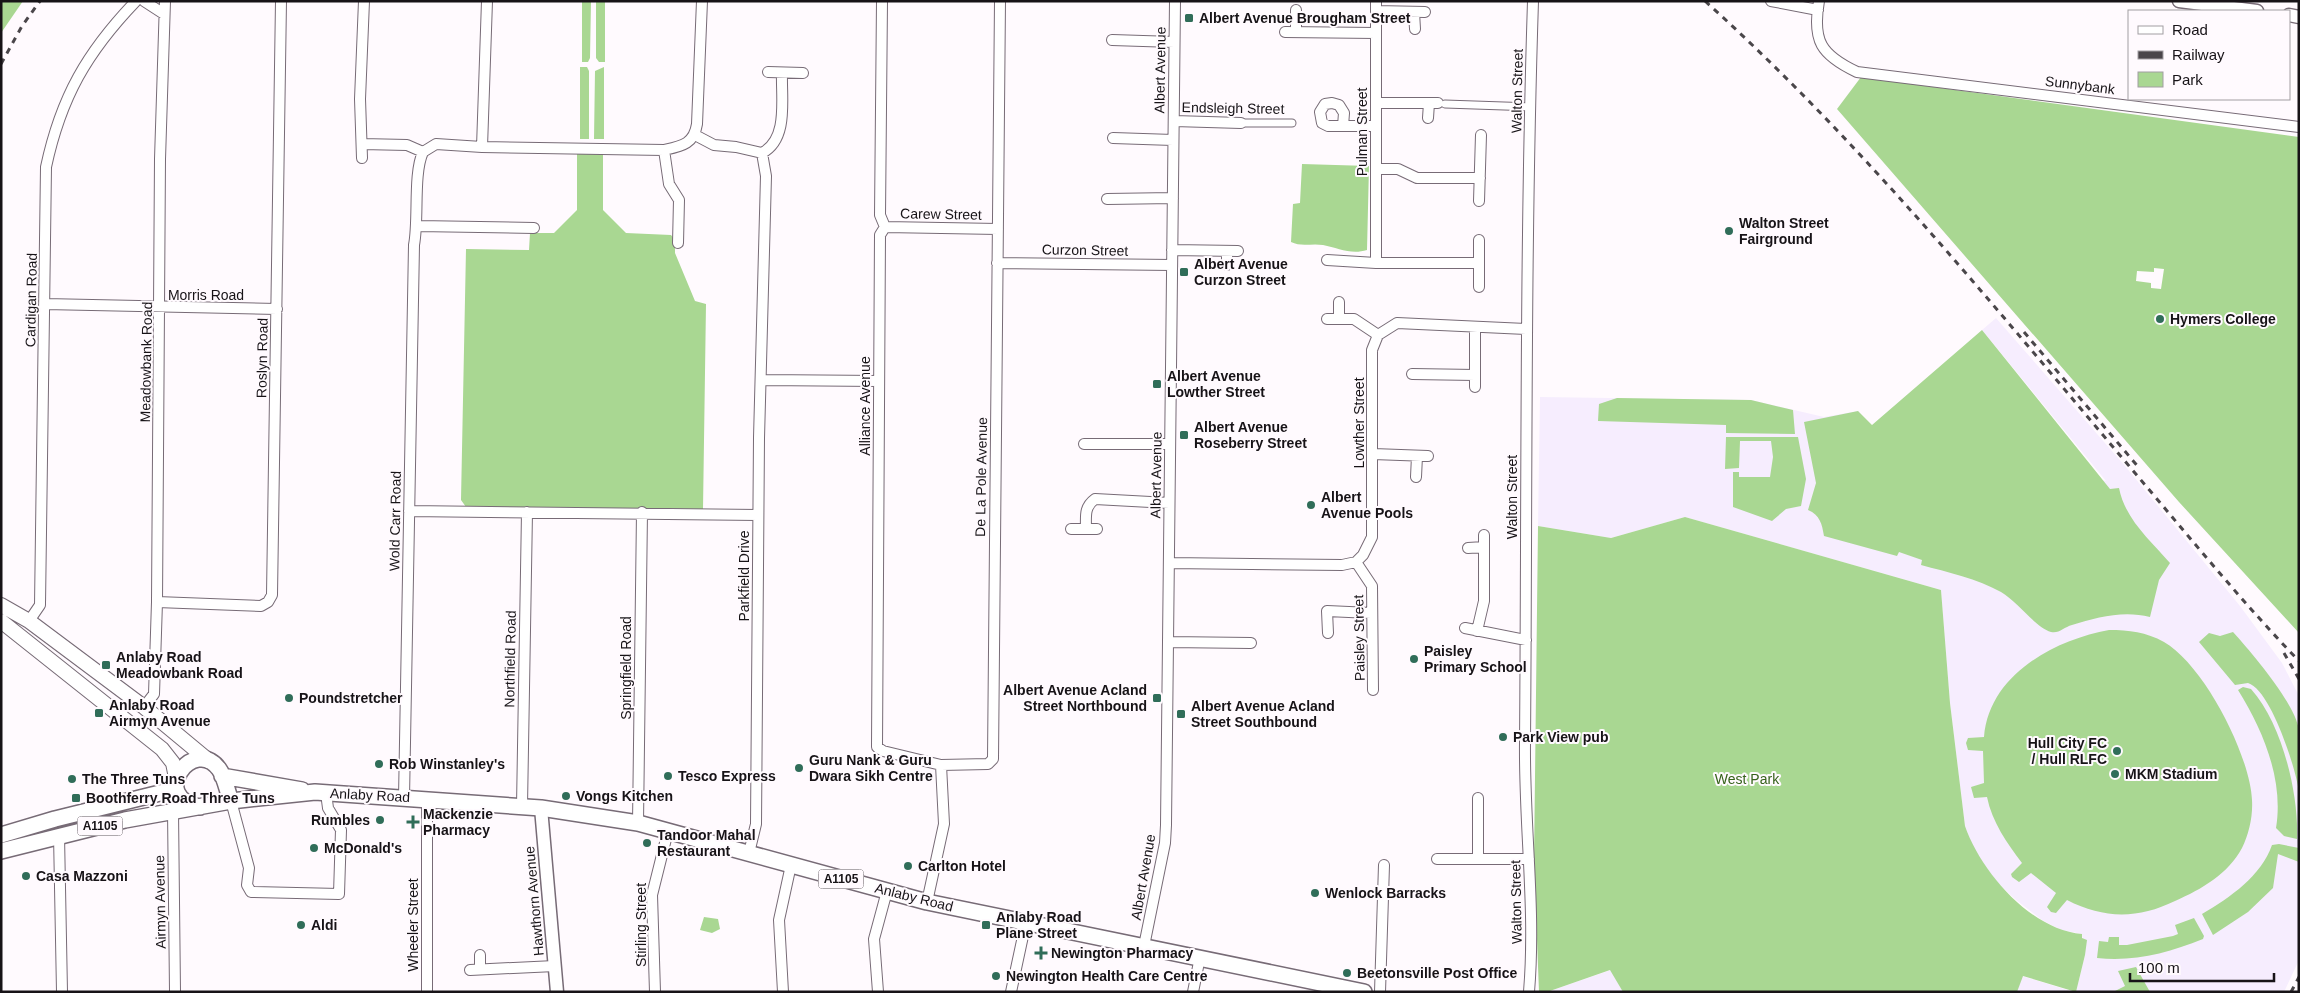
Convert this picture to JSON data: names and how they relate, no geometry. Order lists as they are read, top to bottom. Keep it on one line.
{"streets":{"main road":["Anlaby Road","A1105"],"street":["Albert Avenue","Sunnybank","Walton Street","Endsleigh Street","Pulman Street","Carew Street","Curzon Street","Morris Road","Cardigan Road","Roslyn Road","Meadowbank Road","Alliance Avenue","Lowther Street","De La Pole Avenue","Wold Carr Road","Parkfield Drive","Paisley Street","Northfield Road","Springfield Road","Hawthorn Avenue","Airmyn Avenue","Wheeler Street","Stirling Street"]},"crossings":[["Albert Avenue","Endsleigh Street"],["Albert Avenue","Curzon Street"],["Albert Avenue","Anlaby Road"],["Carew Street","Alliance Avenue"],["Carew Street","De La Pole Avenue"],["Curzon Street","De La Pole Avenue"],["Morris Road","Cardigan Road"],["Morris Road","Roslyn Road"],["Morris Road","Meadowbank Road"],["Roslyn Road","Meadowbank Road"],["Alliance Avenue","De La Pole Avenue"],["Lowther Street","Paisley Street"],["Wold Carr Road","Anlaby Road"],["Parkfield Drive","Anlaby Road"],["Northfield Road","Anlaby Road"],["Springfield Road","Anlaby Road"],["Anlaby Road","A1105"],["Anlaby Road","Hawthorn Avenue"],["Anlaby Road","Wheeler Street"],["Anlaby Road","Stirling Street"],["A1105","Airmyn Avenue"]],"parks":["West Park"],"places":{"transit":["Albert Avenue Brougham Street","Albert Avenue Curzon Street","Albert Avenue Lowther Street","Albert Avenue Roseberry Street","Anlaby Road Meadowbank Road","Albert Avenue Acland Street Northbound","Anlaby Road Airmyn Avenue","Albert Avenue Acland Street Southbound","Boothferry Road Three Tuns","Anlaby Road Plane Street"],"other":["Walton Street Fairground","Hymers College","Albert Avenue Pools","Paisley Primary School","Poundstretcher","Park View pub","Hull City FC / Hull RLFC","Rob Winstanley's","Guru Nank & Guru Dwara Sikh Centre","MKM Stadium","Tesco Express","The Three Tuns","Vongs Kitchen","Rumbles","Tandoor Mahal Restaurant","McDonald's","Carlton Hotel","Casa Mazzoni","Wenlock Barracks","Aldi","Beetonsville Post Office","Newington Health Care Centre"],"health":["Mackenzie Pharmacy","Newington Pharmacy"]},"legend":["Road","Railway","Park"],"scale_bar":"100 m"}
